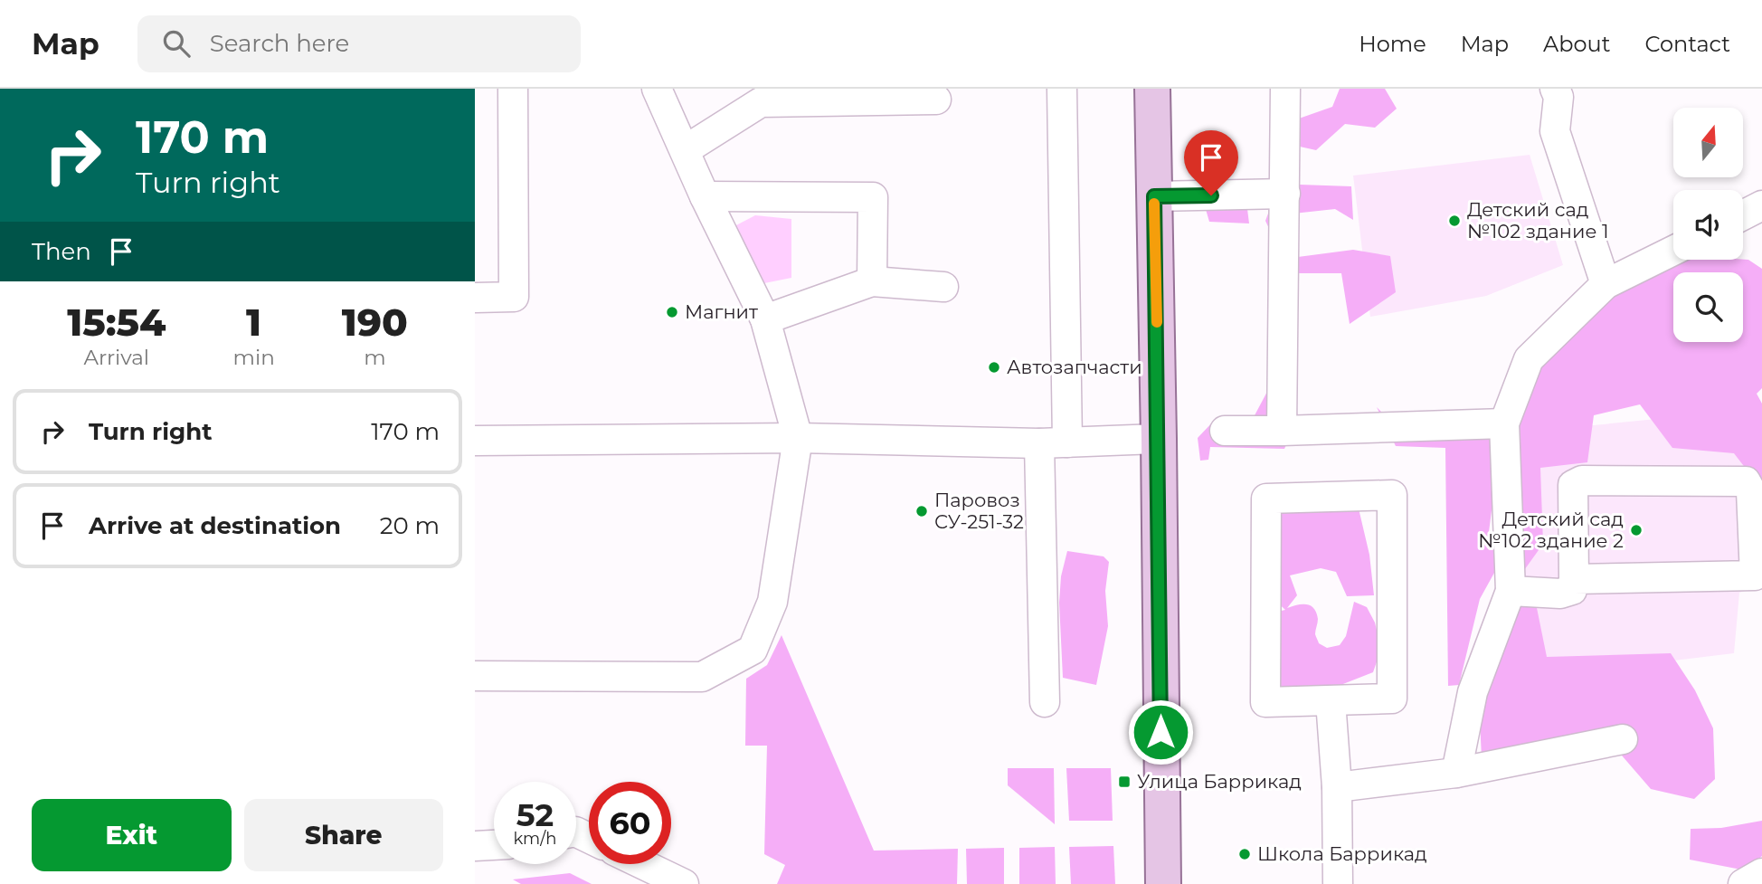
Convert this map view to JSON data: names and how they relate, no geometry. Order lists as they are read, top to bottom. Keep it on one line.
{"places":{"other":["Детский сад №102 здание 1","Магнит","Автозапчасти","Паровоз СУ-251-32","Детский сад №102 здание 2","Школа Баррикад"],"transit":["Улица Баррикад"]},"north":"top","page":{"header":"Map","search":"Search here","nav":["Home","Map","About","Contact"],"turn":["170 m","Turn right"],"then":"Then","eta":["15:54","Arrival","1","min","190","m"],"list":[{"name":"Turn right","value":"170 m"},{"name":"Arrive at destination","value":"20 m"}],"speed":"52 km/h","limit":"60","buttons":["Exit","Share"]}}
